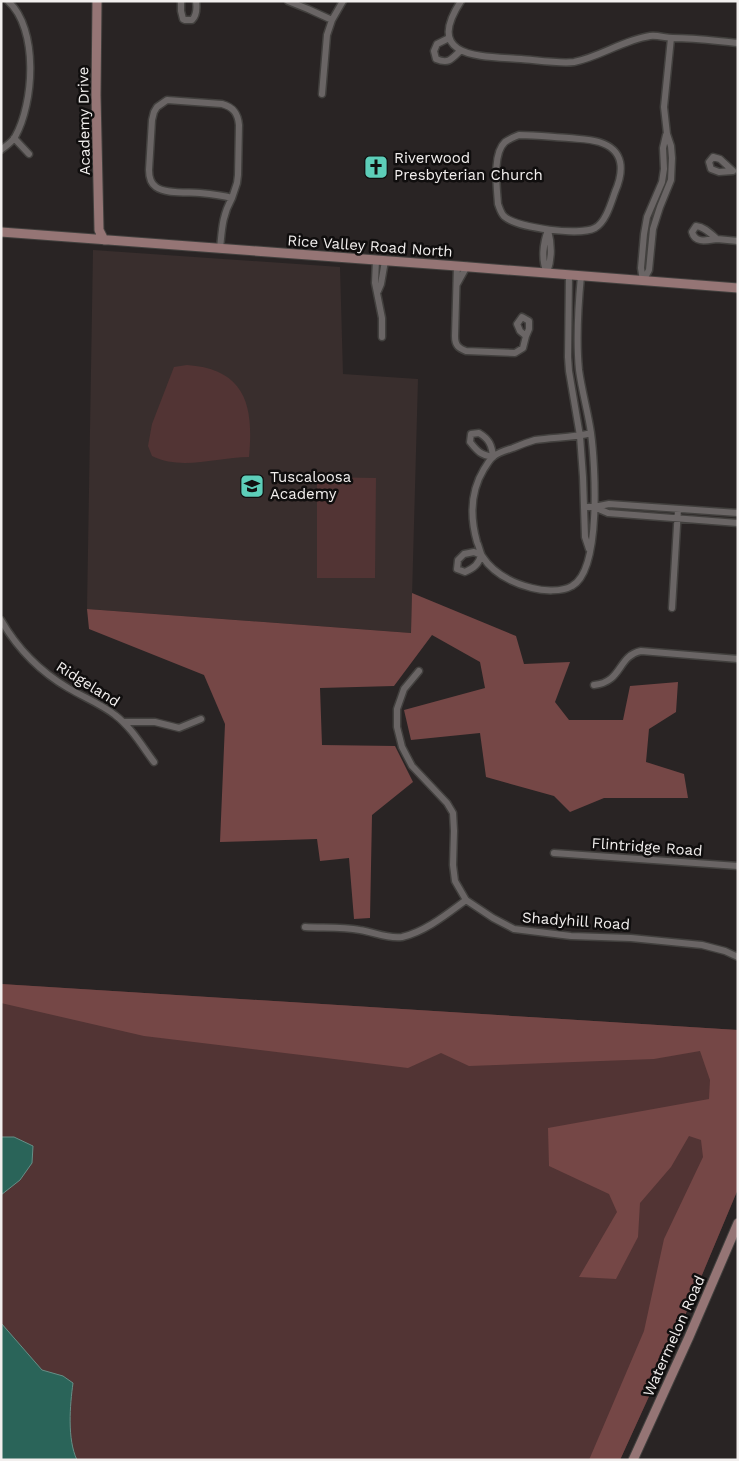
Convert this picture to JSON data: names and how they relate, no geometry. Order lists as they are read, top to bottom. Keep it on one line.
{"streets":{"street":["Academy Drive","Rice Valley Road North","Ridgeland","Flintridge Road","Shadyhill Road","Watermelon Road"]},"crossings":[["Academy Drive","Rice Valley Road North"]],"places":{"church":["Riverwood Presbyterian Church"],"school or university":["Tuscaloosa Academy"]}}
